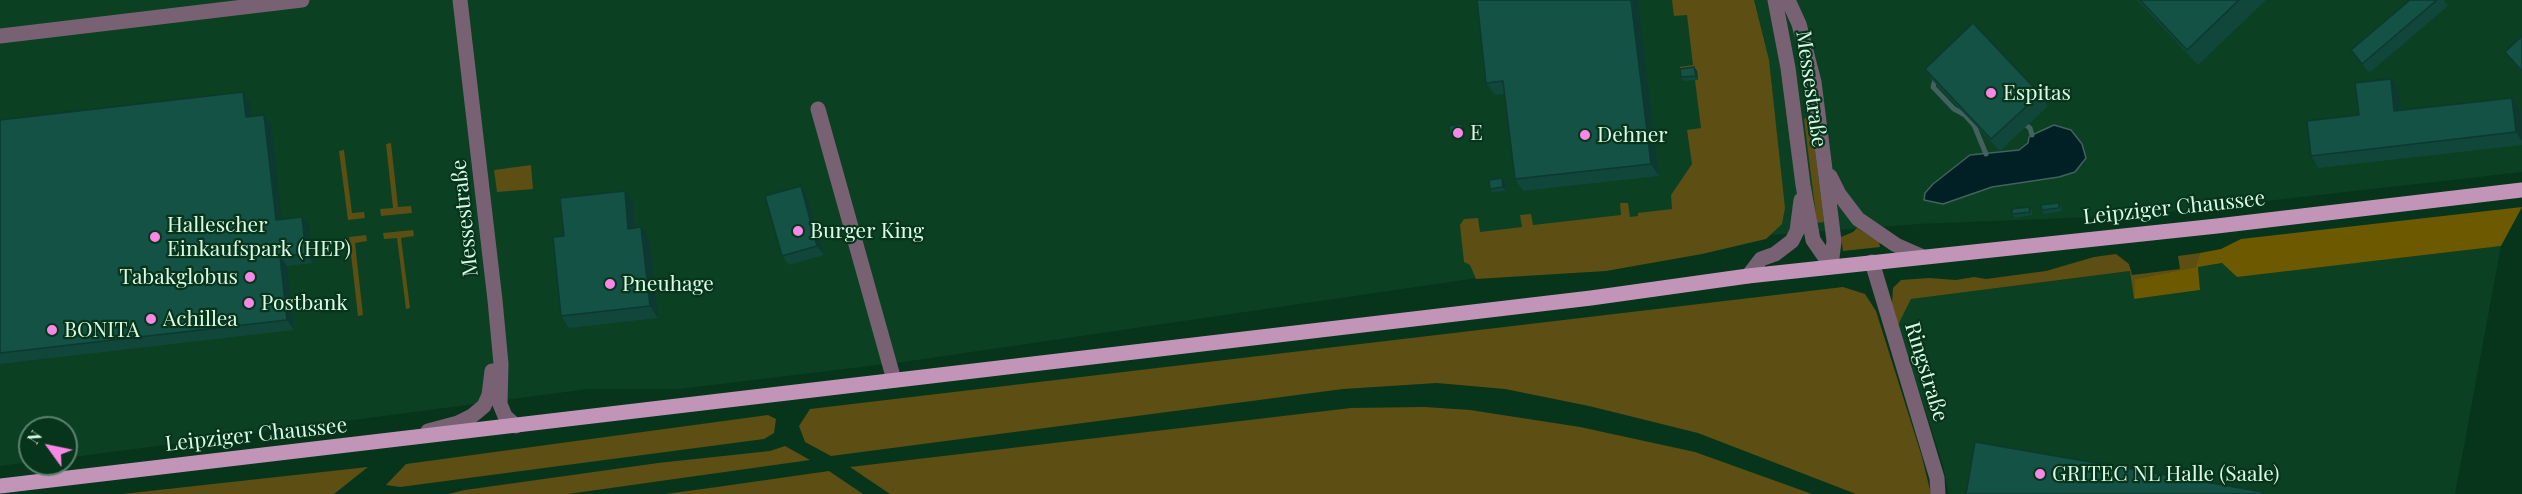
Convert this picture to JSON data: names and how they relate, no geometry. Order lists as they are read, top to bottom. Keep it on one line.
{"streets":{"main road":["Leipziger Chaussee"],"street":["Messestraße","Ringstraße"]},"crossings":[["Messestraße","Leipziger Chaussee"],["Leipziger Chaussee","Ringstraße"]],"places":["Espitas","E","Dehner","Burger King","Hallescher Einkaufspark (HEP)","Tabakglobus","Pneuhage","Postbank","Achillea","BONITA","GRITEC NL Halle (Saale)"],"north":"top left"}
